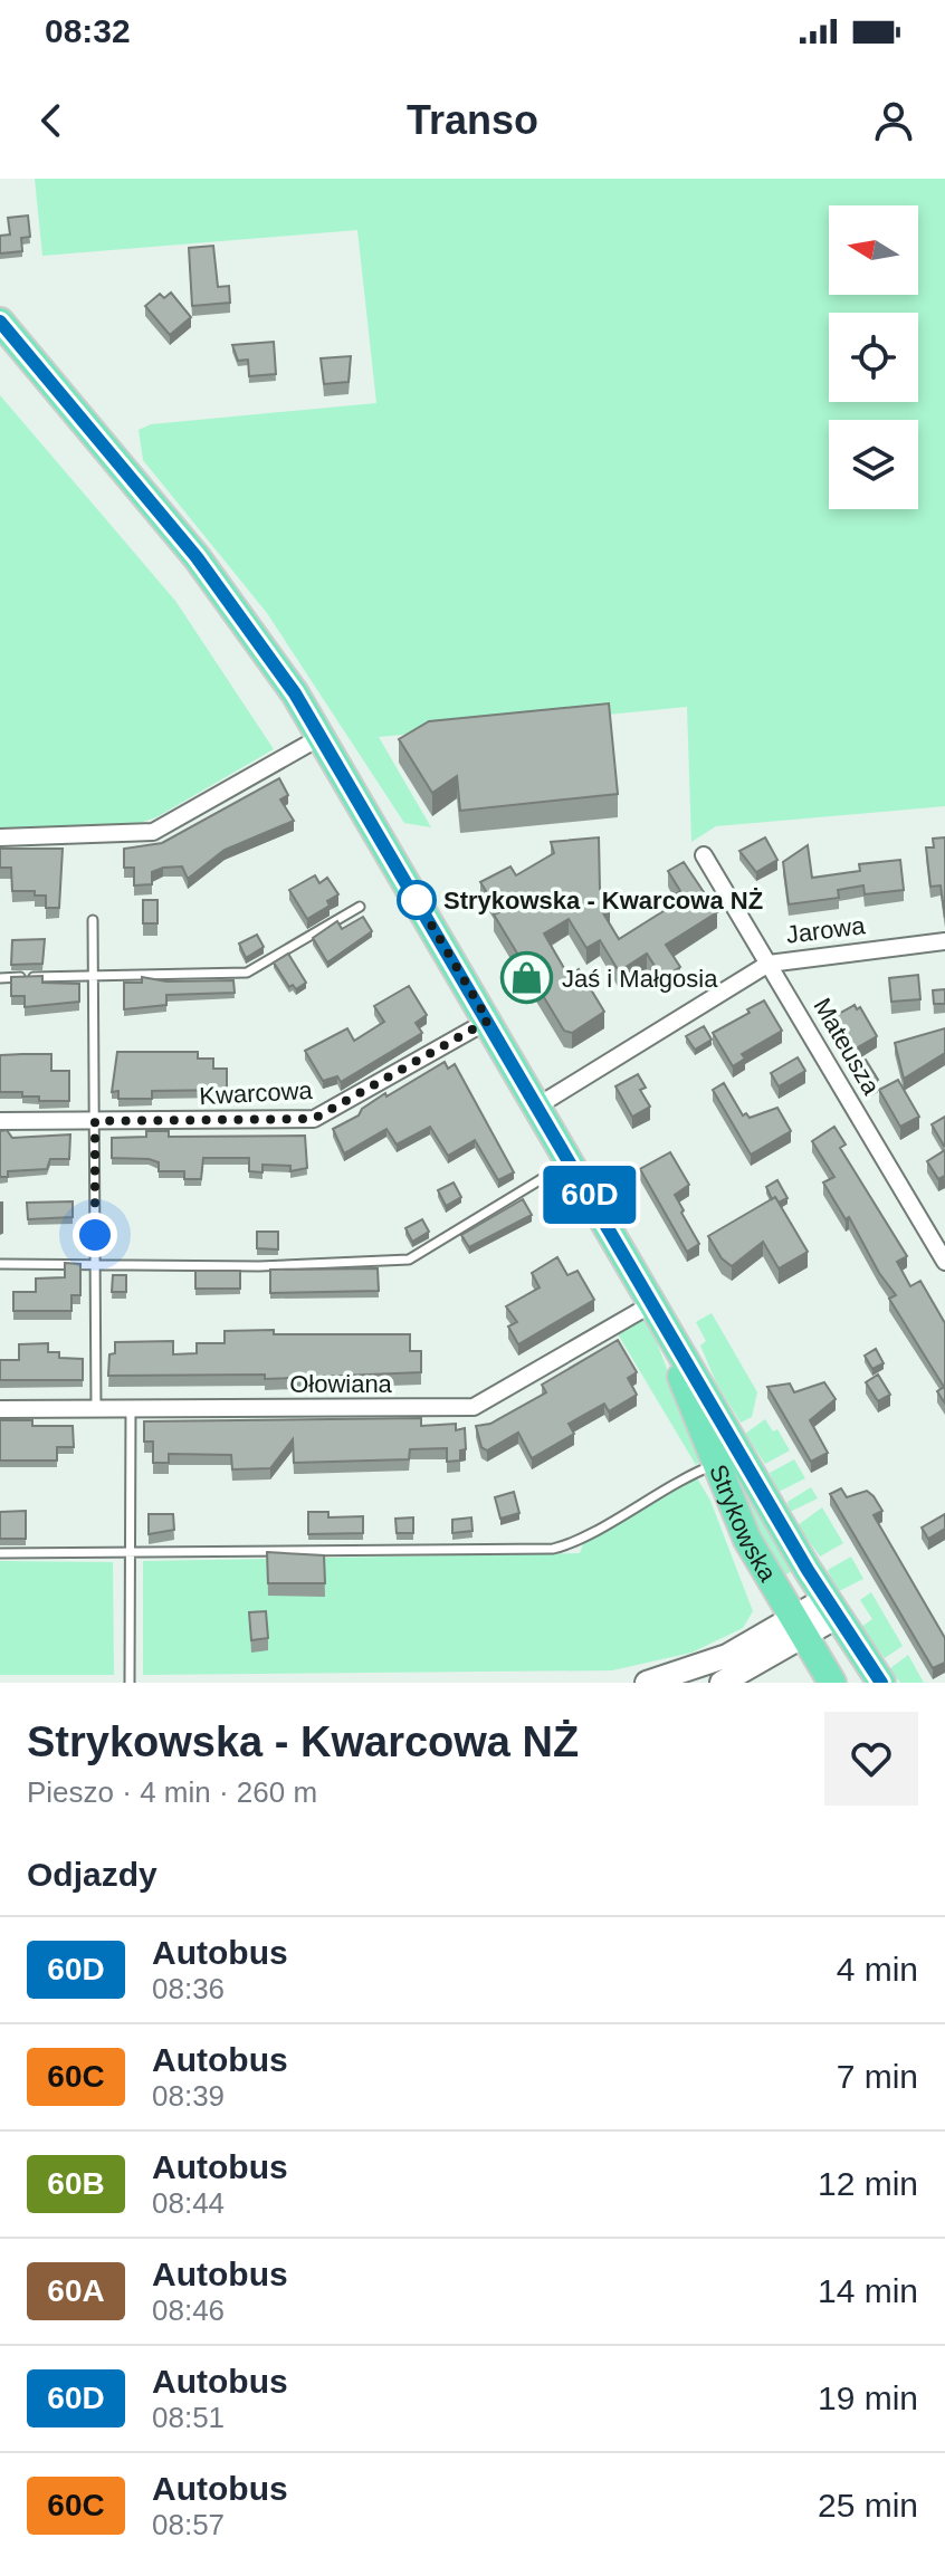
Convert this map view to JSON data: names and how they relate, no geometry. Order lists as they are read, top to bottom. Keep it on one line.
{"streets":{"main road":["Strykowska"],"street":["Jarowa","Mateusza","Kwarcowa","Ołowiana"]},"crossings":[["Jarowa","Mateusza"],["Jarowa","Strykowska"],["Kwarcowa","Strykowska"],["Ołowiana","Strykowska"]],"places":{"other":["Strykowska - Kwarcowa NŻ"],"shop":["Jaś i Małgosia"]},"lines":["bus line 60D"],"north":"left","page":{"status":"08:32","header":"Transo","on_map":"60D","heading":[["Strykowska - Kwarcowa NŻ","Pieszo · 4 min · 260 m"],"Odjazdy"],"list":[{"mark":"60D","name":"Autobus","note":"08:36","value":"4 min"},{"mark":"60C","name":"Autobus","note":"08:39","value":"7 min"},{"mark":"60B","name":"Autobus","note":"08:44","value":"12 min"},{"mark":"60A","name":"Autobus","note":"08:46","value":"14 min"},{"mark":"60D","name":"Autobus","note":"08:51","value":"19 min"},{"mark":"60C","name":"Autobus","note":"08:57","value":"25 min"}]}}
